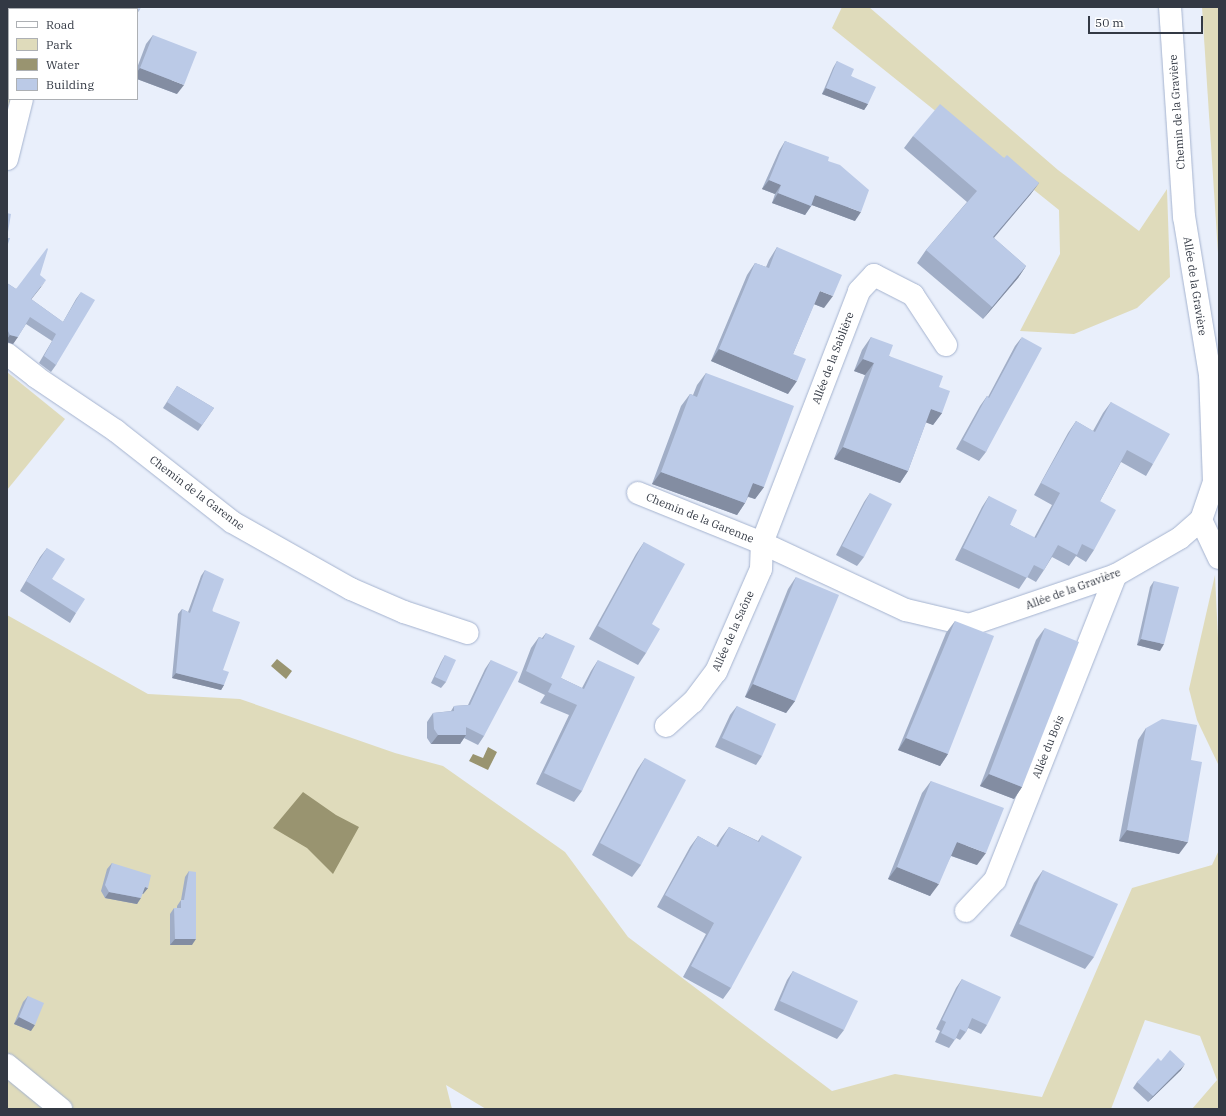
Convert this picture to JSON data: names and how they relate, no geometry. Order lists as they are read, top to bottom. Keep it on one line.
{"streets":{"street":["Chemin de la Gravière","Allée de la Gravière","Allée de la Sablière","Chemin de la Garenne","Allée de la Saône","Allée du Bois"]},"crossings":[["Chemin de la Gravière","Allée de la Gravière"],["Allée de la Gravière","Allée de la Sablière"],["Allée de la Gravière","Chemin de la Garenne"],["Allée de la Gravière","Allée de la Saône"],["Allée de la Gravière","Allée du Bois"],["Allée de la Sablière","Chemin de la Garenne"],["Allée de la Sablière","Allée de la Saône"],["Chemin de la Garenne","Allée de la Saône"]],"legend":["Road","Park","Water","Building"],"scale_bar":"50 m"}
